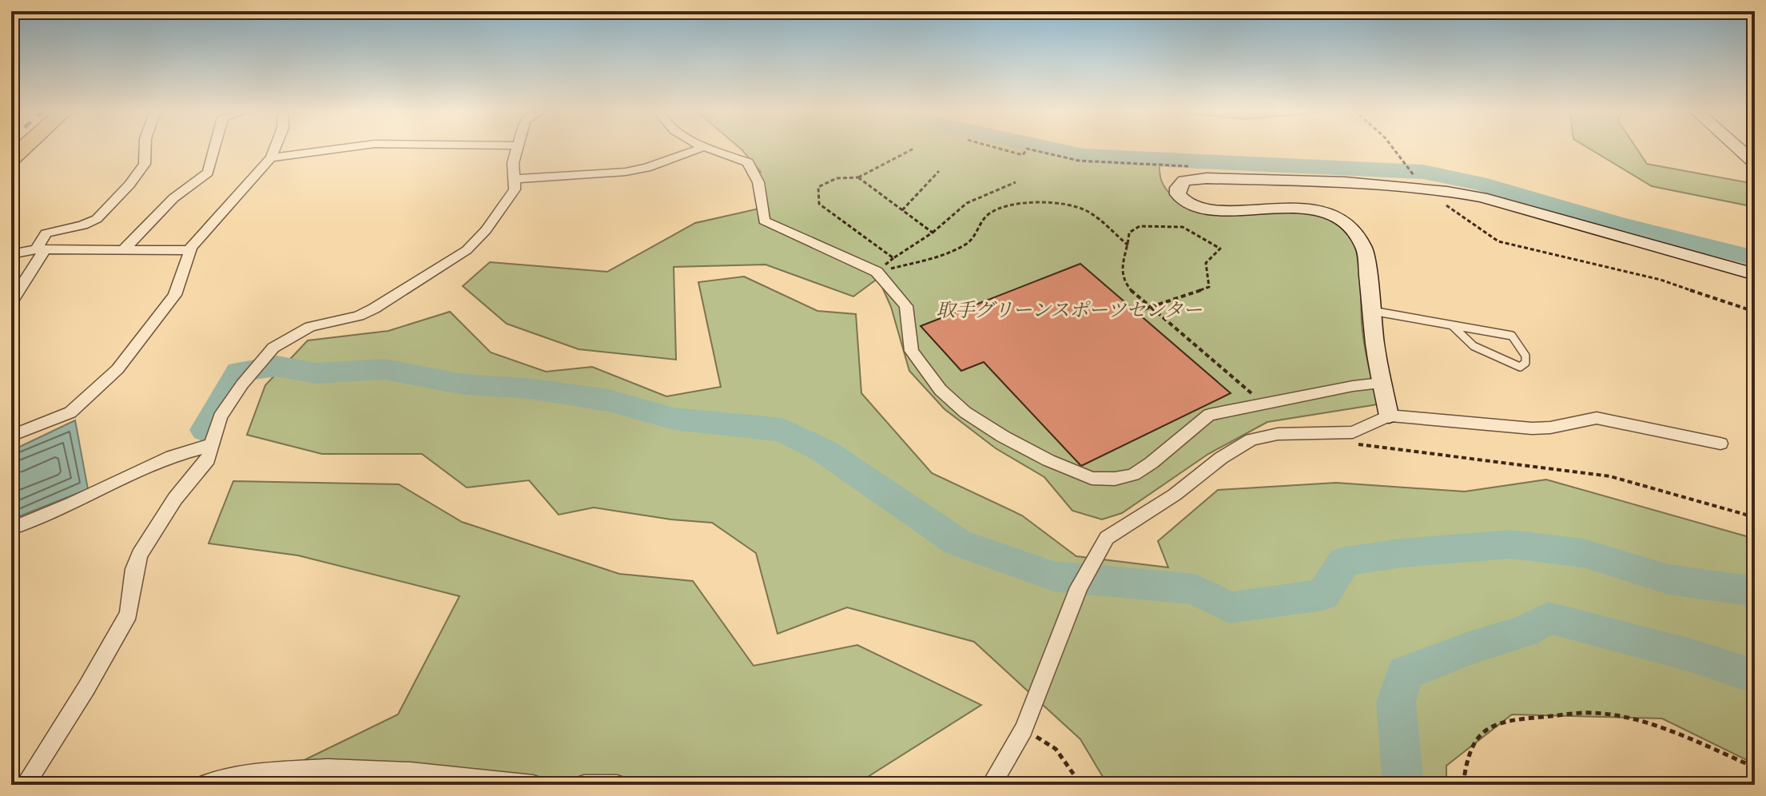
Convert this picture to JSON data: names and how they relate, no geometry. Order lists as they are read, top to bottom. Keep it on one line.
{"parks":["取手グリーンスポーツセンター"]}
